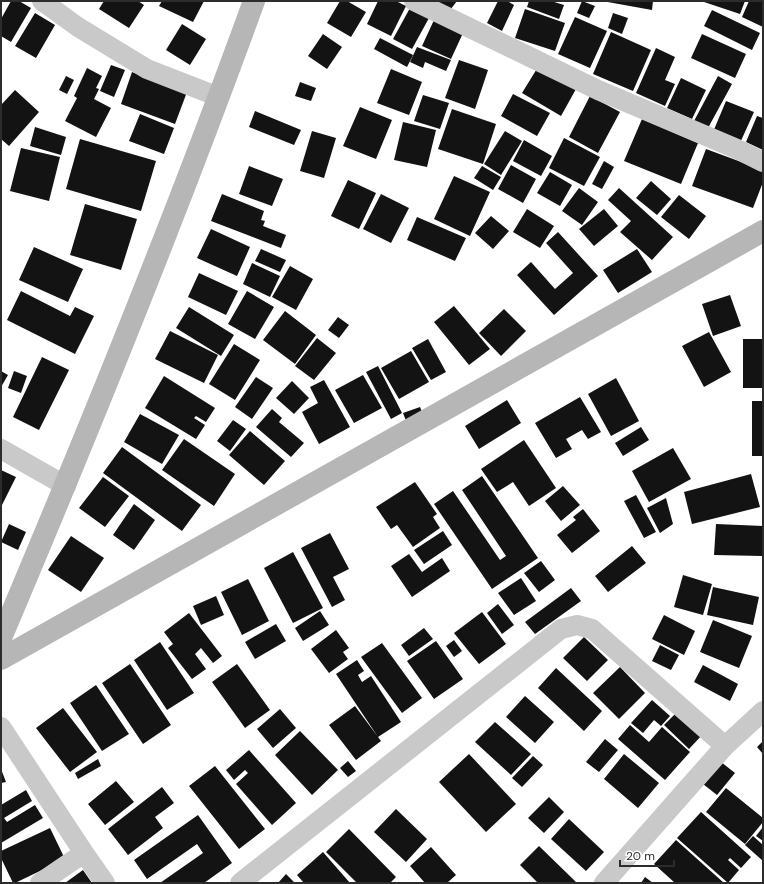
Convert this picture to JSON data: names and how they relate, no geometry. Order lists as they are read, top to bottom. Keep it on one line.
{"scale_bar":"20 m"}
